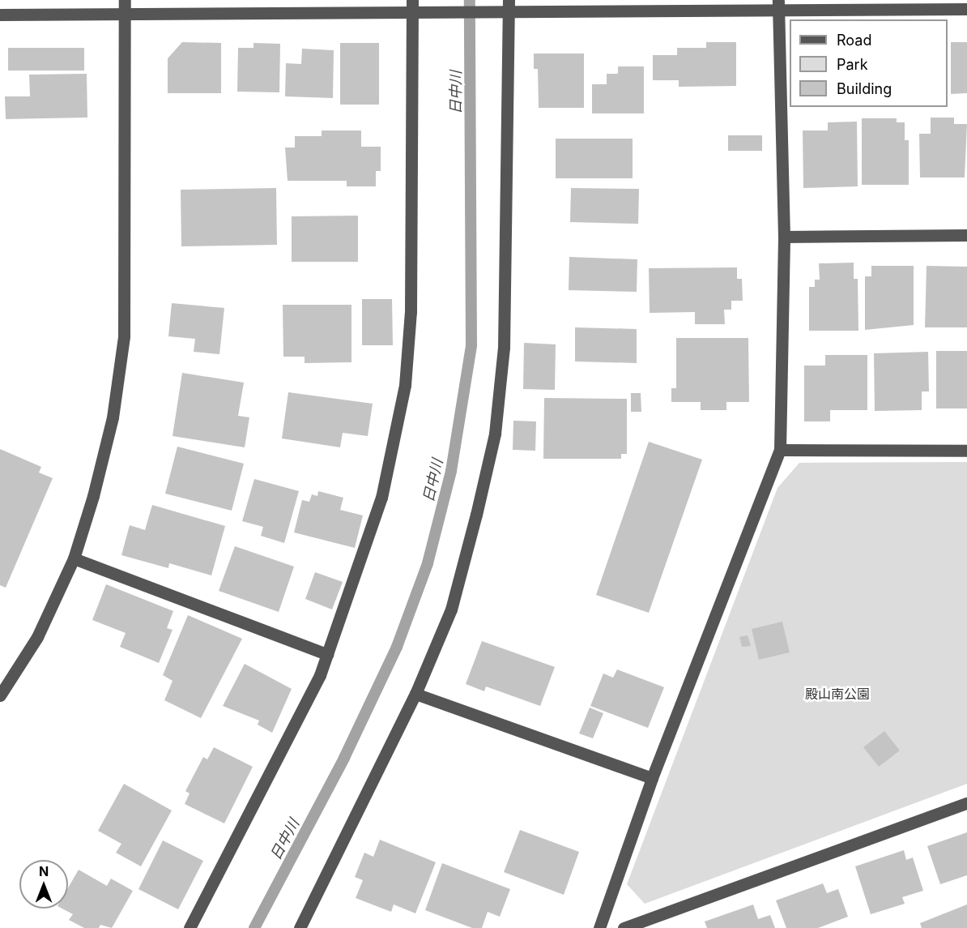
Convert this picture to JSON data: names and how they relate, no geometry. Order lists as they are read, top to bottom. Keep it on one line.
{"water":["日中川"],"parks":["殿山南公園"],"legend":["Road","Park","Building"],"north":"top"}
